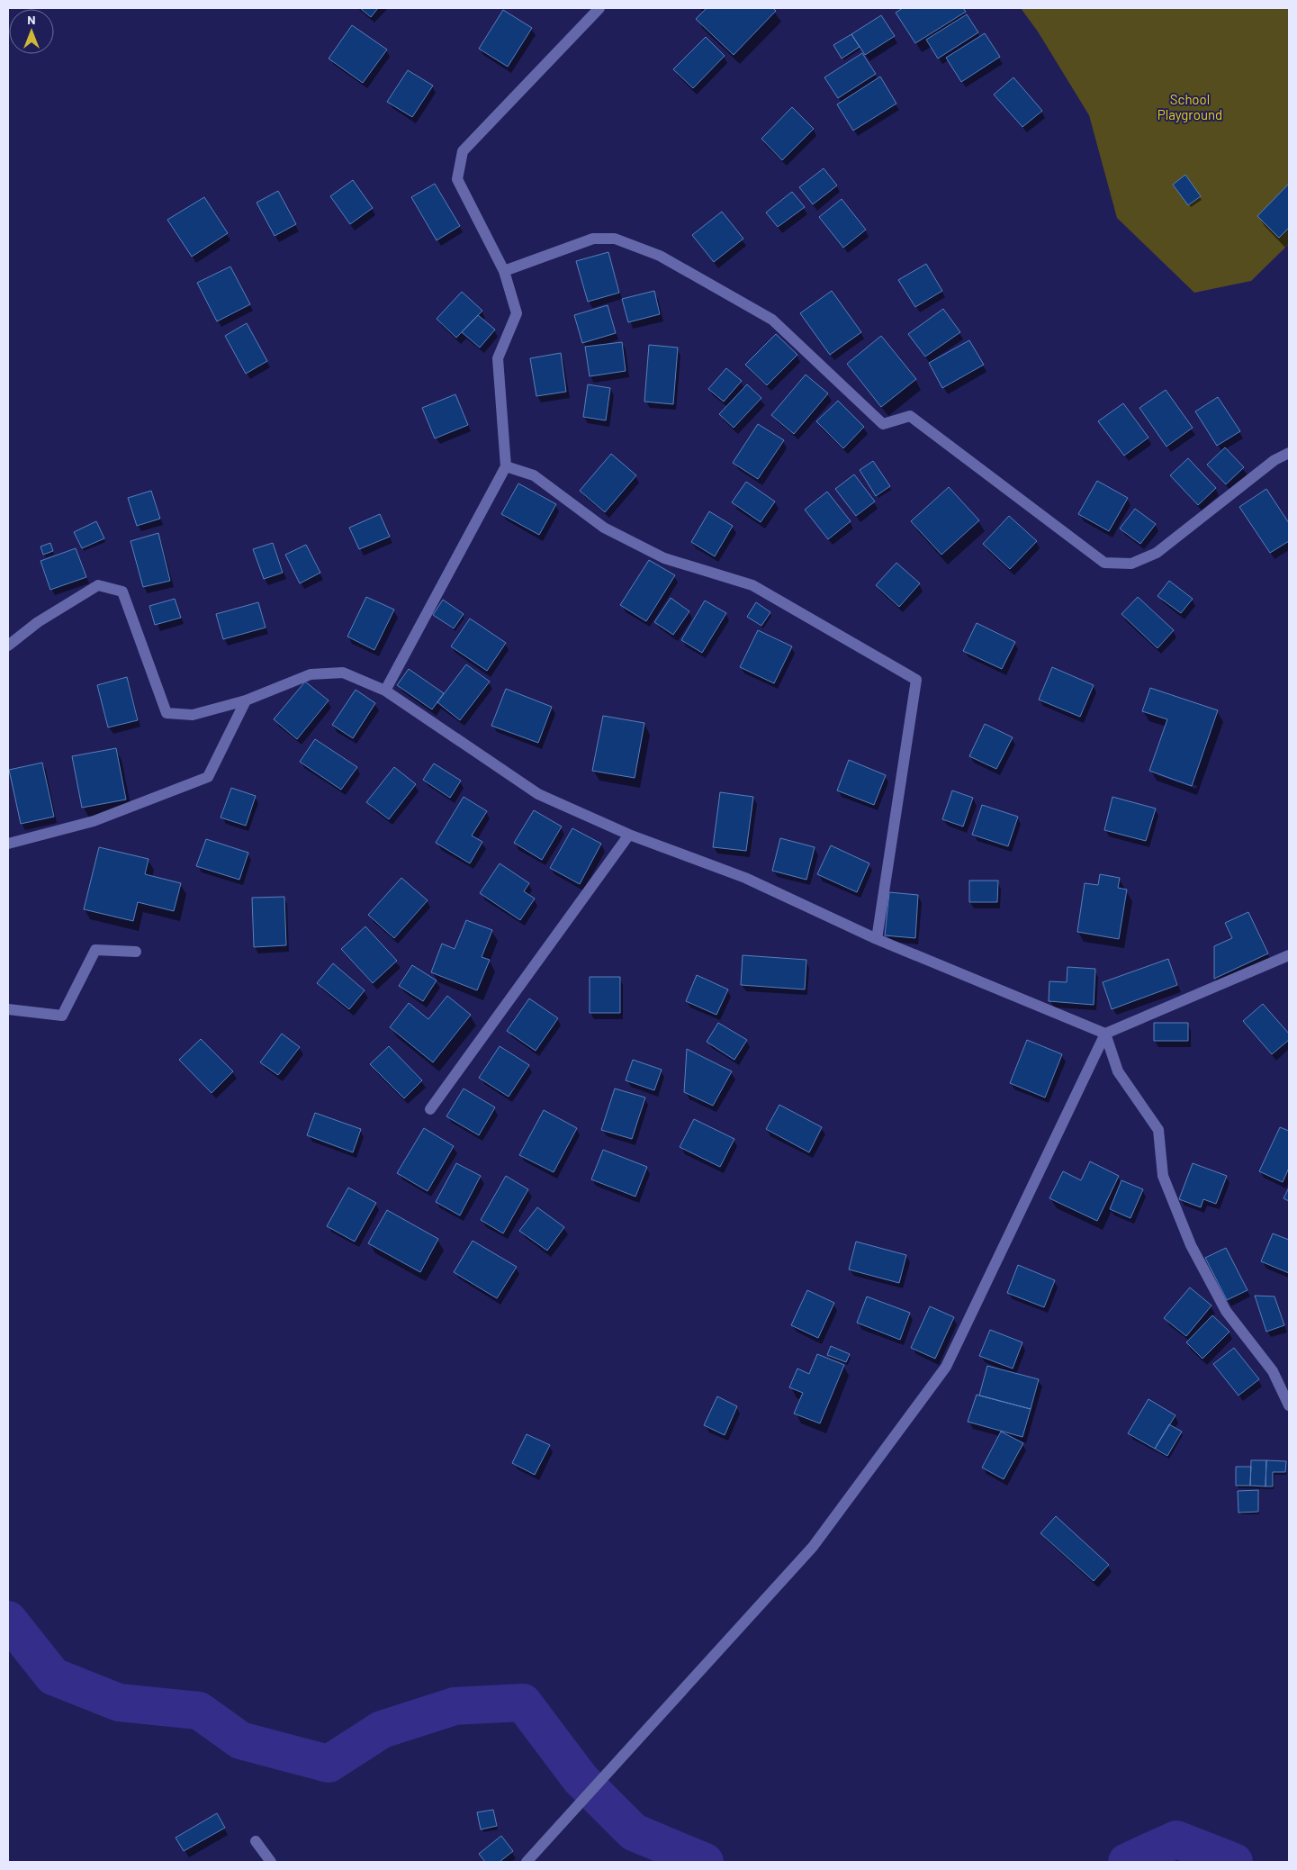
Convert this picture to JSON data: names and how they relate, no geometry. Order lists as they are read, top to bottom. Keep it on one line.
{"parks":["School Playground"],"north":"top"}
